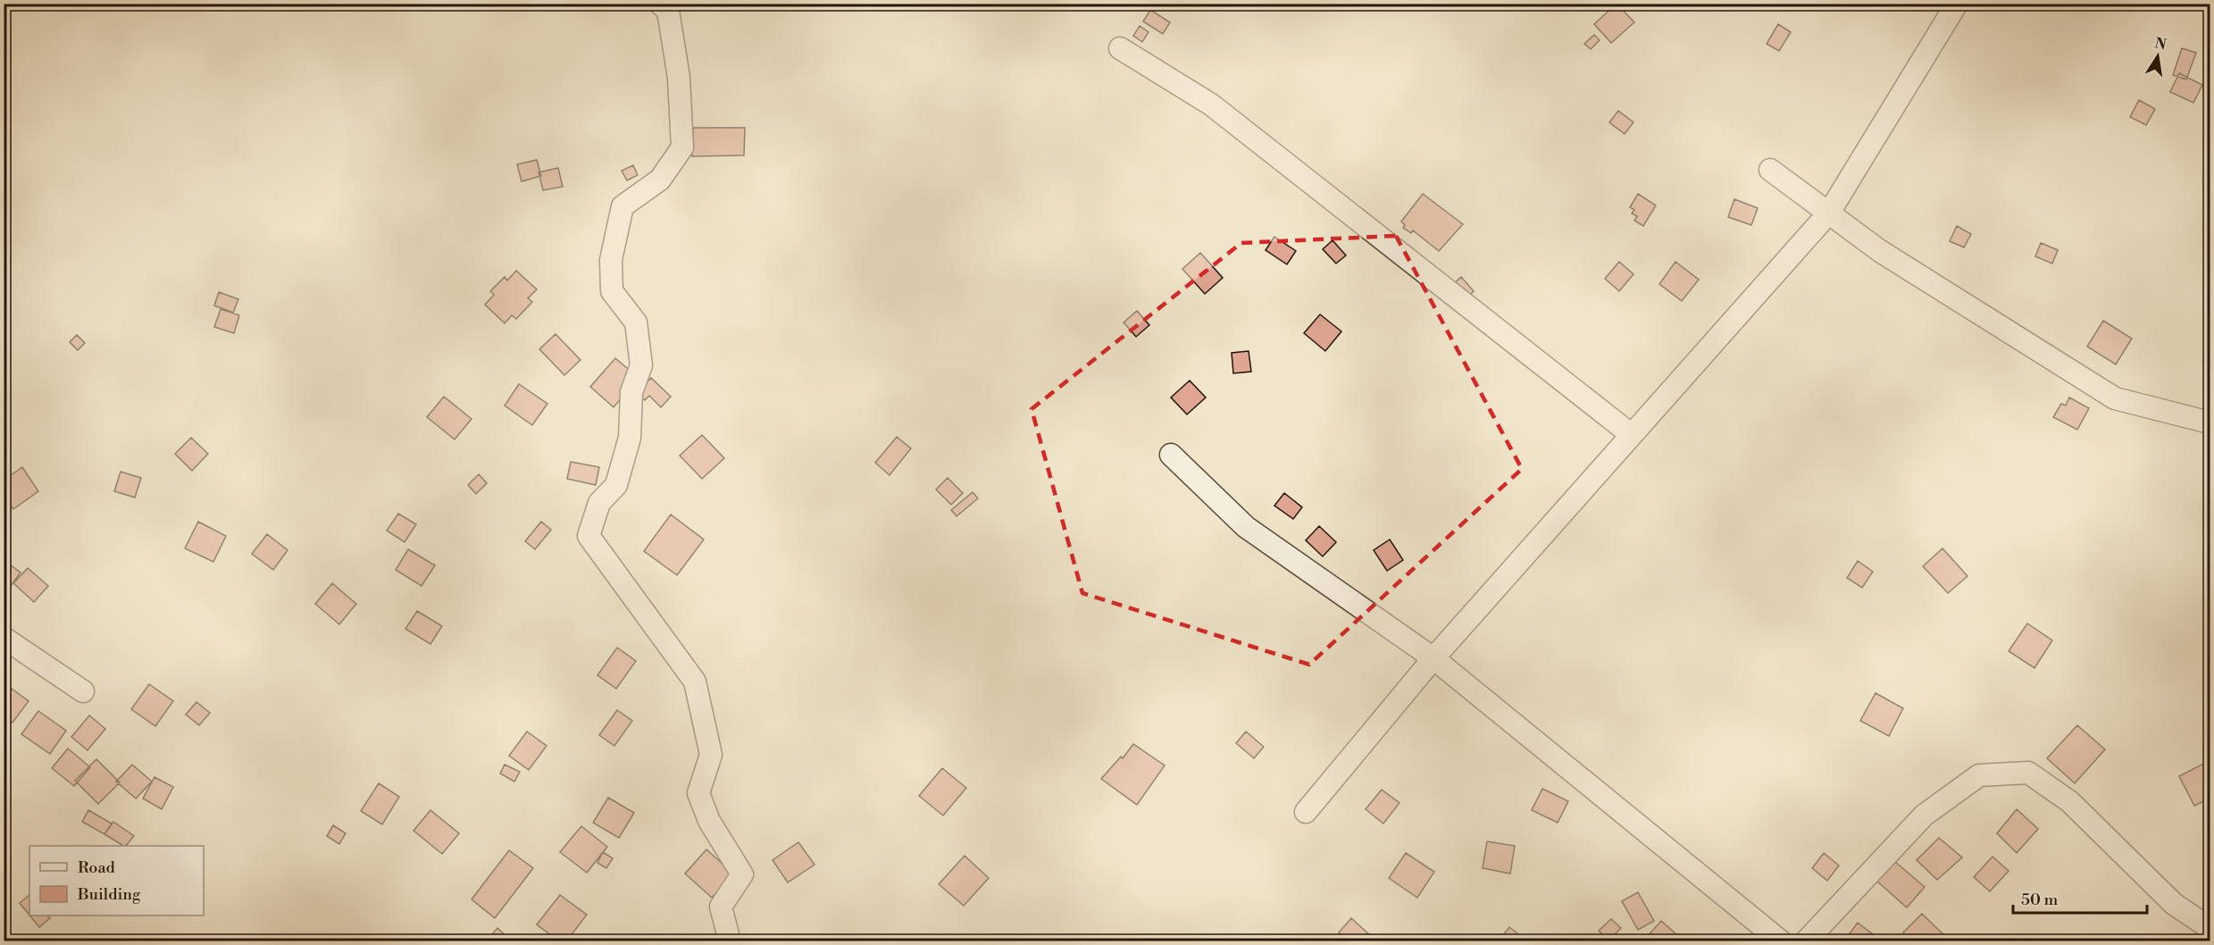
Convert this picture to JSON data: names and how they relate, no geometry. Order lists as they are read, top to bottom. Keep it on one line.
{"legend":["Road","Building"],"scale_bar":"50 m","north":"top"}
